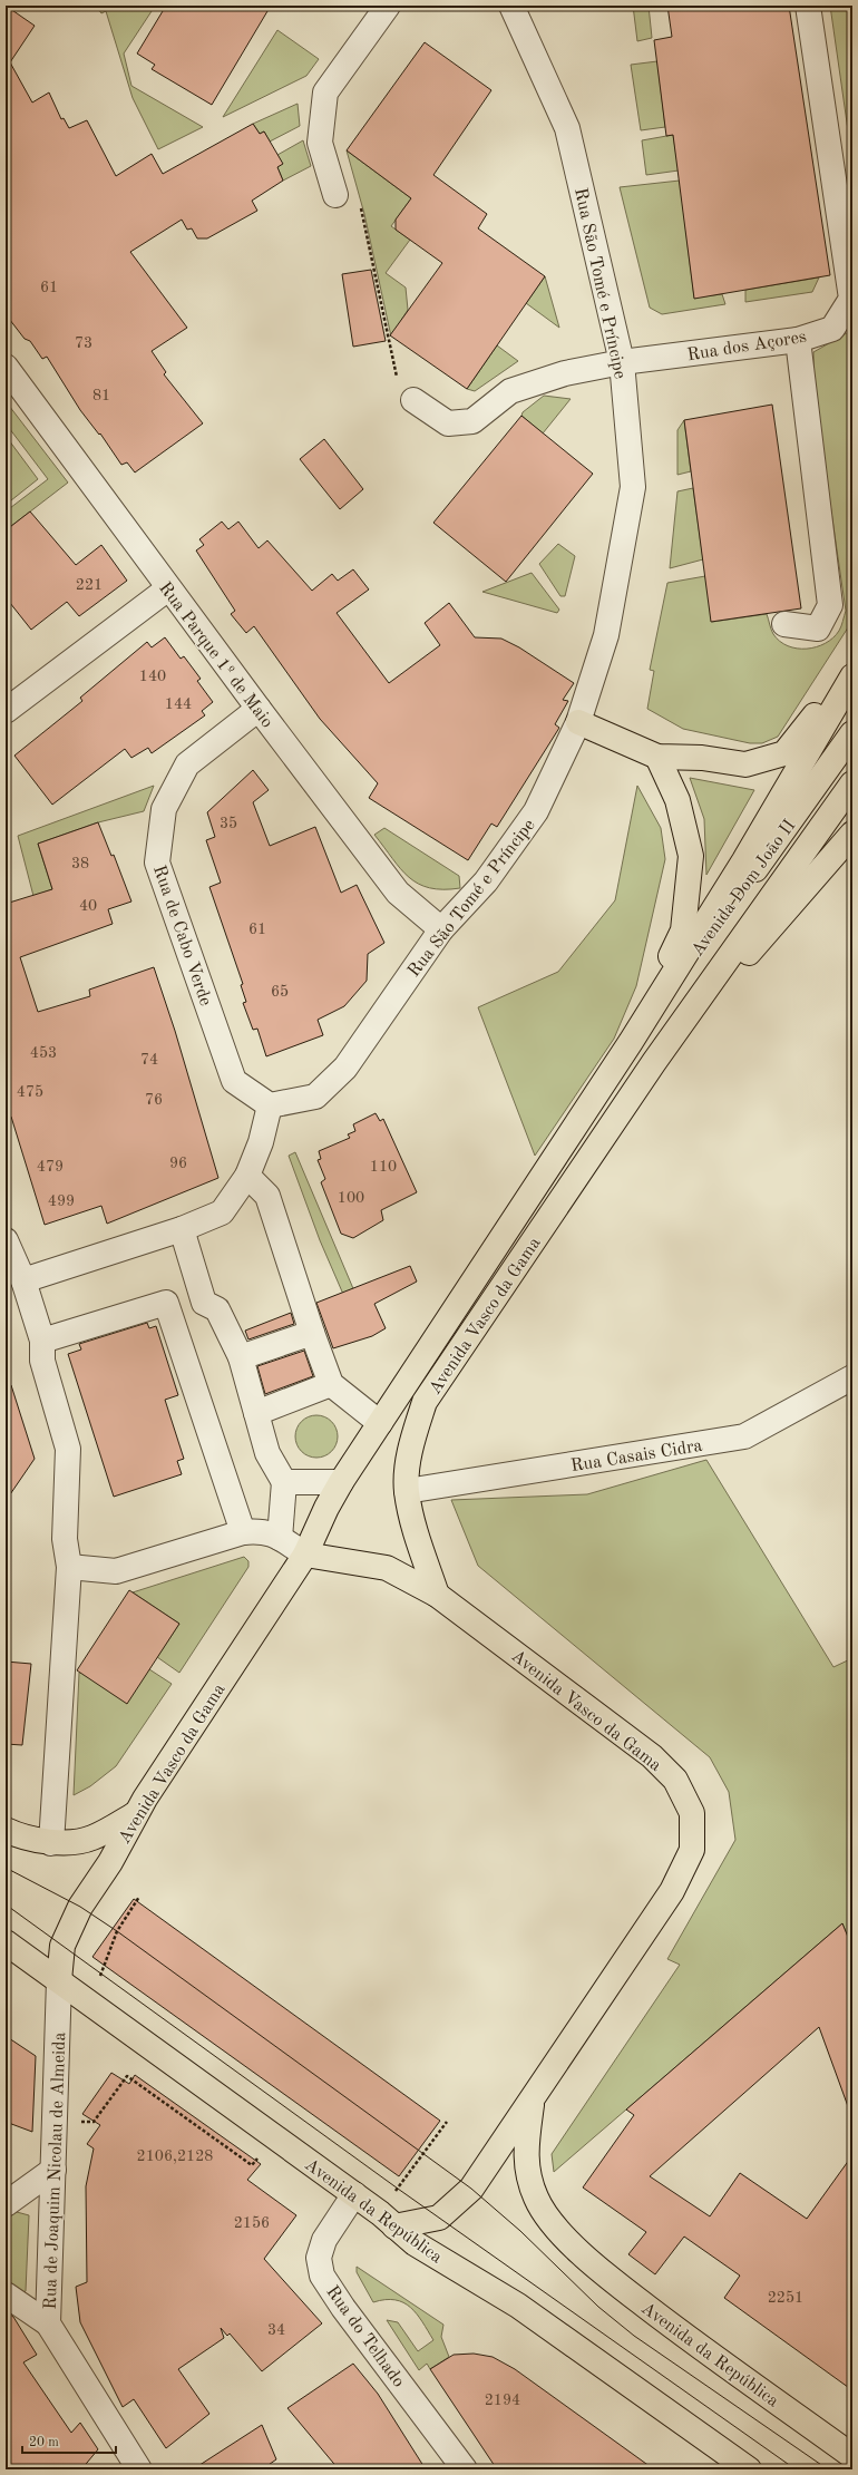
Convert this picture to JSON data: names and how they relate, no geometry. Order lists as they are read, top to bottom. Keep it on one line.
{"streets":{"main road":["Avenida Dom João II","Avenida Vasco da Gama","Avenida da República"],"street":["Rua São Tomé e Príncipe","Rua dos Açores","Rua Parque 1º de Maio","Rua de Cabo Verde","Rua Casais Cidra","Rua de Joaquim Nicolau de Almeida","Rua do Telhado"]},"crossings":[["Rua São Tomé e Príncipe","Rua dos Açores"],["Rua São Tomé e Príncipe","Rua Parque 1º de Maio"],["Rua São Tomé e Príncipe","Rua de Cabo Verde"],["Rua Parque 1º de Maio","Rua de Cabo Verde"],["Avenida Dom João II","Avenida Vasco da Gama"],["Avenida Vasco da Gama","Rua Casais Cidra"],["Avenida Vasco da Gama","Rua de Joaquim Nicolau de Almeida"],["Avenida Vasco da Gama","Avenida da República"],["Rua de Joaquim Nicolau de Almeida","Avenida da República"],["Avenida da República","Rua do Telhado"]],"house_numbers":["61","73","81","221","140","144","35","38","40","61","65","453","74","475","76","96","479","110","100","499","2106,2128","2156","2251","34","2194"],"scale_bar":"20 m"}
